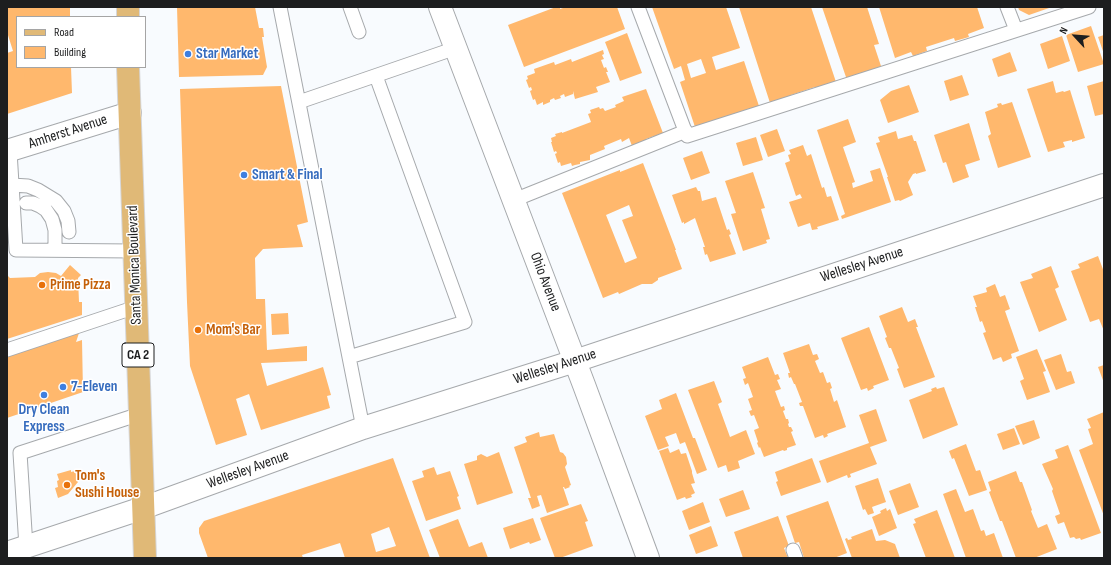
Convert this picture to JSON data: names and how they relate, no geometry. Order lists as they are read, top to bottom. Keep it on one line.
{"streets":{"main road":["Santa Monica Boulevard","CA 2"],"street":["Amherst Avenue","Wellesley Avenue","Ohio Avenue"]},"crossings":[["Amherst Avenue","Santa Monica Boulevard"],["Santa Monica Boulevard","Wellesley Avenue"],["Wellesley Avenue","Ohio Avenue"]],"places":["Star Market","Smart & Final","Prime Pizza","Mom's Bar","7-Eleven","Dry Clean Express","Tom's Sushi House"],"legend":["Road","Building"],"north":"top left"}
